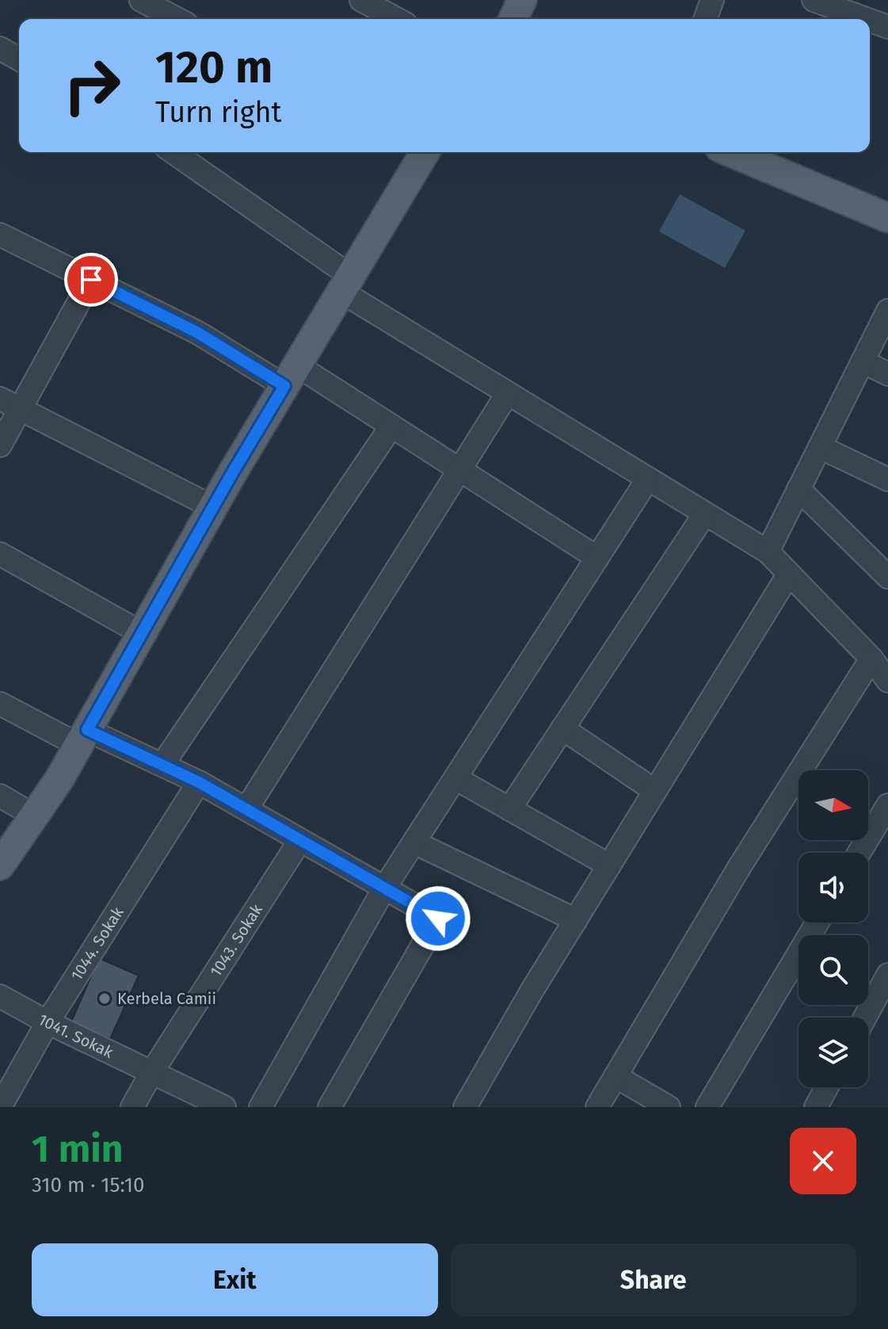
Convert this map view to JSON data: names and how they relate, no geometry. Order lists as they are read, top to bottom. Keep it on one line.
{"streets":{"street":["1043. Sokak","1044. Sokak","1041. Sokak"]},"crossings":[["1043. Sokak","1041. Sokak"],["1044. Sokak","1041. Sokak"]],"places":["Kerbela Camii"],"north":"right","page":{"turn":["120 m","Turn right"],"heading":["1 min","310 m · 15:10"],"buttons":["Exit","Share"]}}
